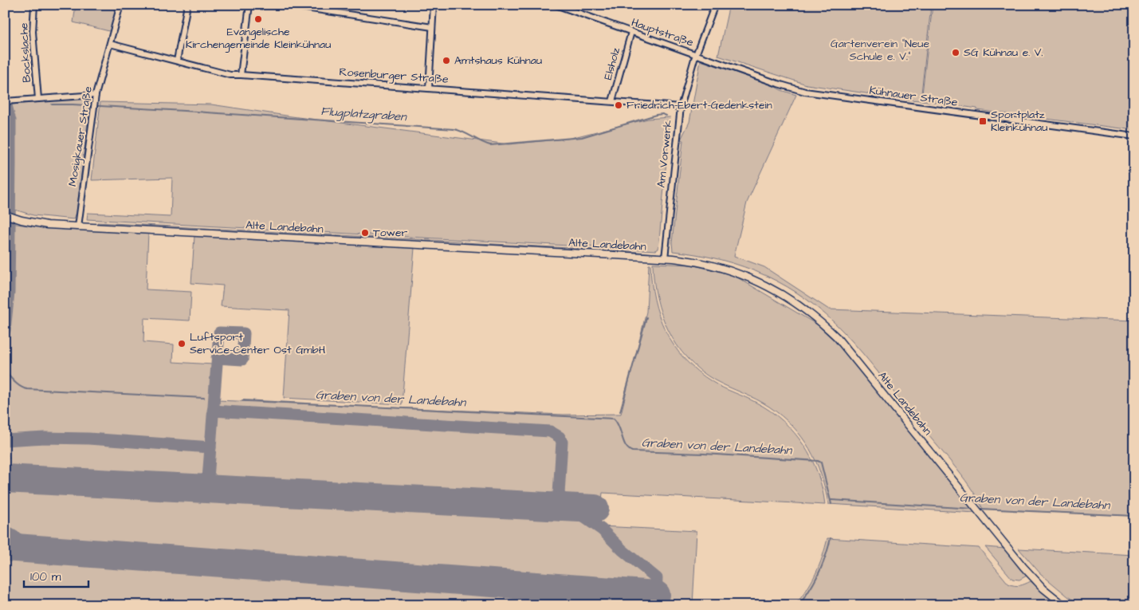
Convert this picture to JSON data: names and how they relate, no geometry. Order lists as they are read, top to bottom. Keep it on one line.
{"streets":{"main road":["Alte Landebahn"],"street":["Hauptstraße","Bockslache","Elsholz","Rosenburger Straße","Kühnauer Straße","Mosigkauer Straße","Am Vorwerk"]},"crossings":[["Hauptstraße","Elsholz"],["Hauptstraße","Kühnauer Straße"],["Hauptstraße","Am Vorwerk"],["Elsholz","Rosenburger Straße"],["Rosenburger Straße","Mosigkauer Straße"],["Rosenburger Straße","Am Vorwerk"],["Kühnauer Straße","Am Vorwerk"],["Mosigkauer Straße","Alte Landebahn"],["Am Vorwerk","Alte Landebahn"]],"water":["Flugplatzgraben","Graben von der Landebahn"],"parks":["Gartenverein \"Neue Schule e. V.\""],"places":{"other":["Evangelische Kirchengemeinde Kleinkühnau","SG Kühnau e. V.","Amtshaus Kühnau","Friedrich-Ebert-Gedenkstein","Tower","Luftsport Service-Center Ost GmbH"],"transit":["Sportplatz Kleinkühnau"]},"scale_bar":"100 m"}
